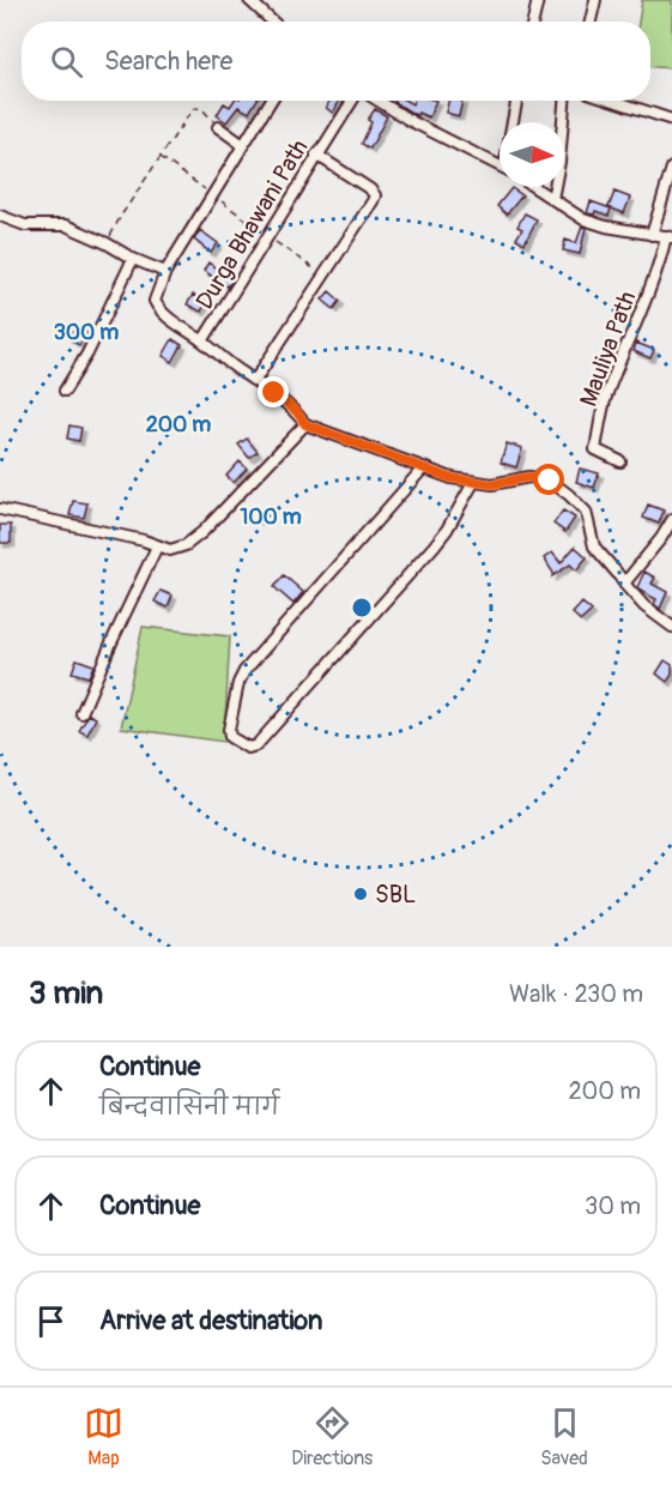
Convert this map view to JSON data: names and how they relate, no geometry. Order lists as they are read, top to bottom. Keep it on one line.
{"streets":{"street":["Durga Bhawani Path","Mauliya Path"]},"places":["SBL"],"north":"right","page":{"search":"Search here","heading":["3 min","Walk · 230 m"],"list":[["Continue","बिन्दवासिनी मार्ग","200 m"],["Continue","30 m"],"Arrive at destination"],"nav":["Map","Directions","Saved"]},"rings":["300 m","200 m","100 m"]}
